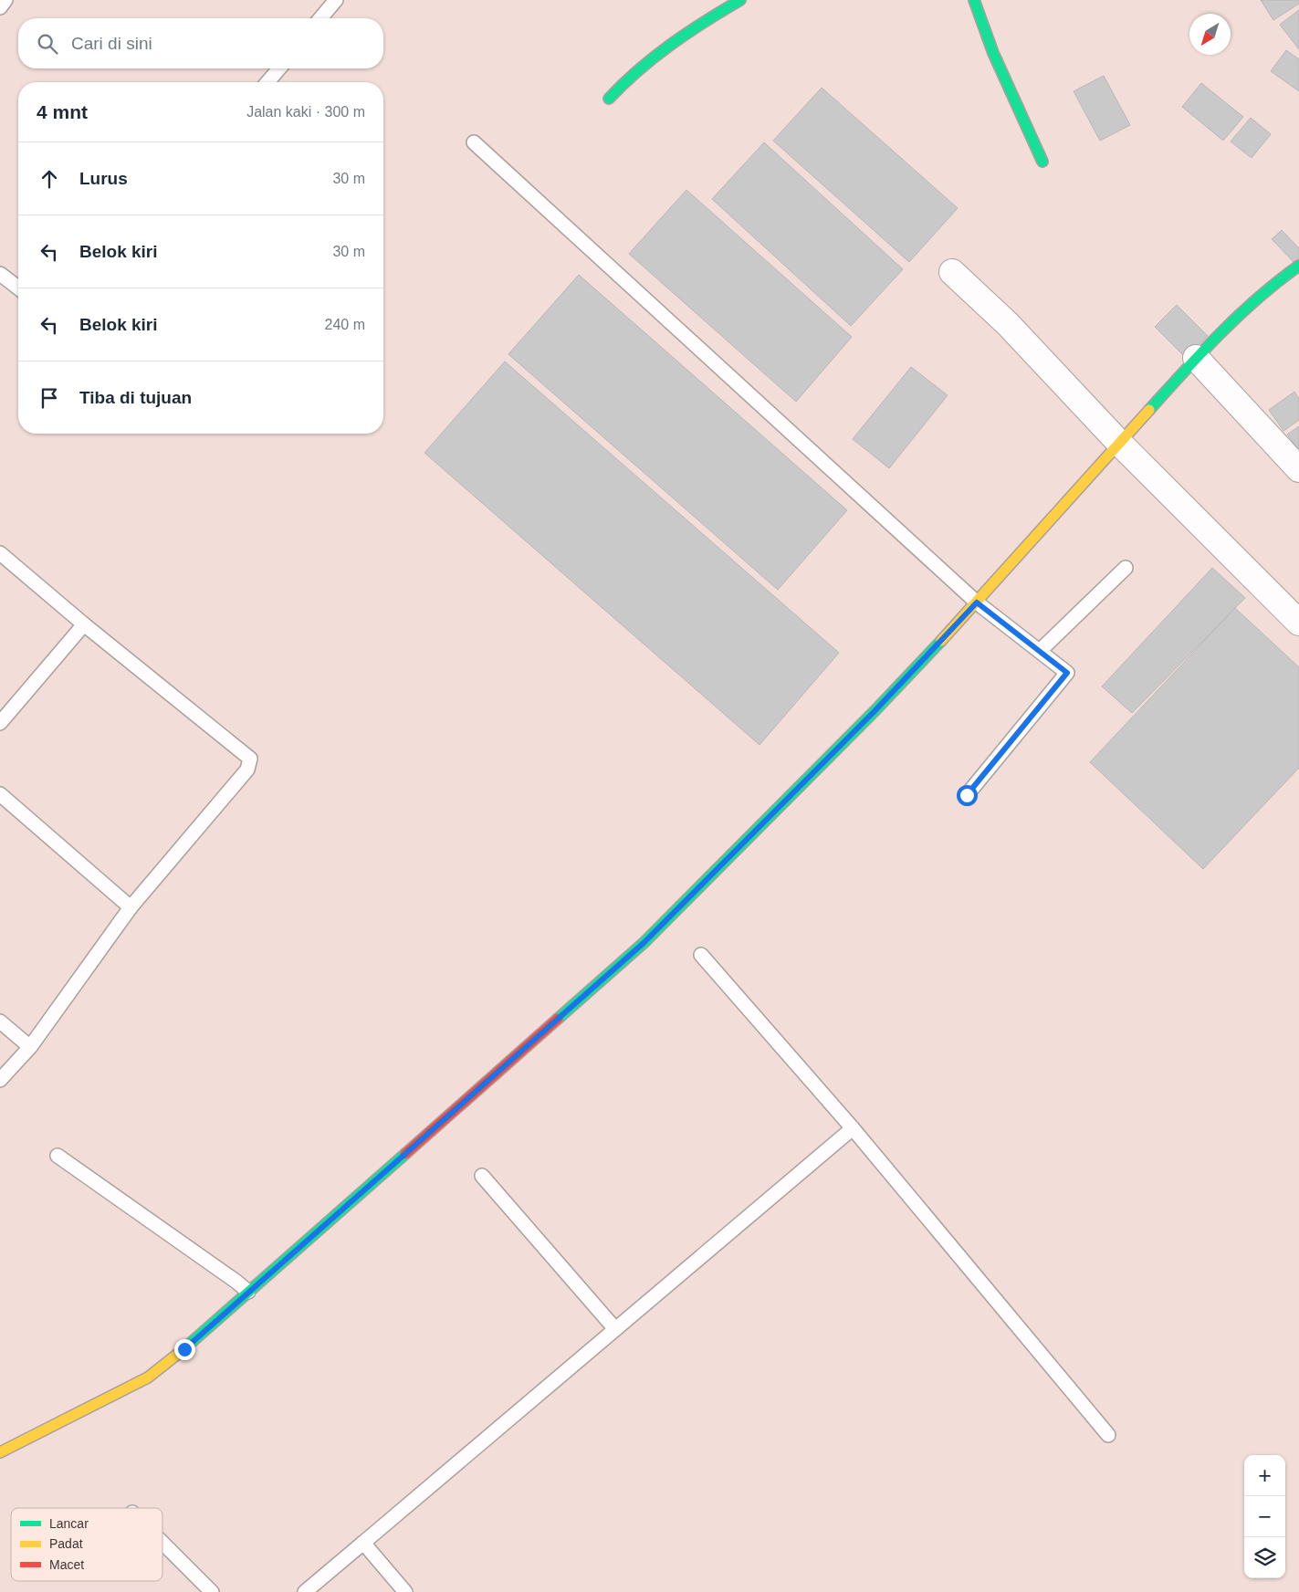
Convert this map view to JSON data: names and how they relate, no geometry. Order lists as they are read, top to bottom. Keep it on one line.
{"legend":["Lancar","Padat","Macet"],"north":"bottom left","page":{"search":"Cari di sini","heading":["4 mnt","Jalan kaki · 300 m"],"list":[["Lurus","30 m"],["Belok kiri","30 m"],["Belok kiri","240 m"],"Tiba di tujuan"],"map_buttons":["+","−"]}}
